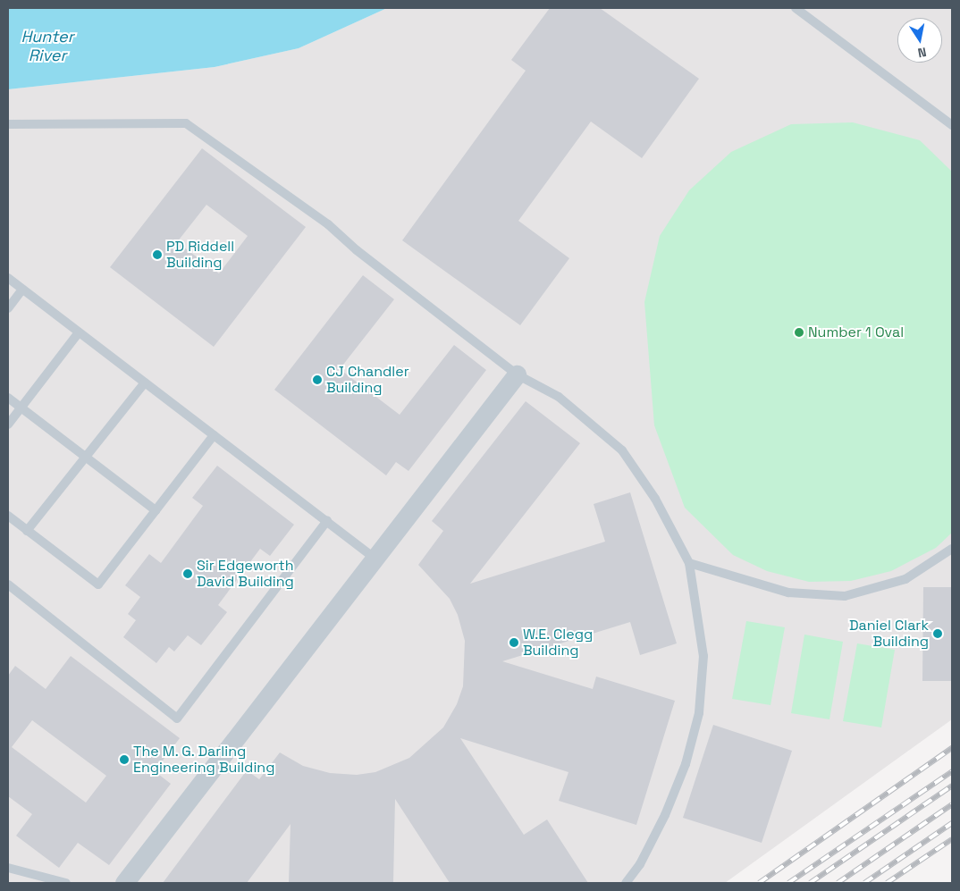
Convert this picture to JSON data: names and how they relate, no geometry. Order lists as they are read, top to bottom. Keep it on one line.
{"water":["Hunter River"],"places":["PD Riddell Building","Number 1 Oval","CJ Chandler Building","Sir Edgeworth David Building","Daniel Clark Building","W.E. Clegg Building","The M. G. Darling Engineering Building"],"north":"bottom"}
